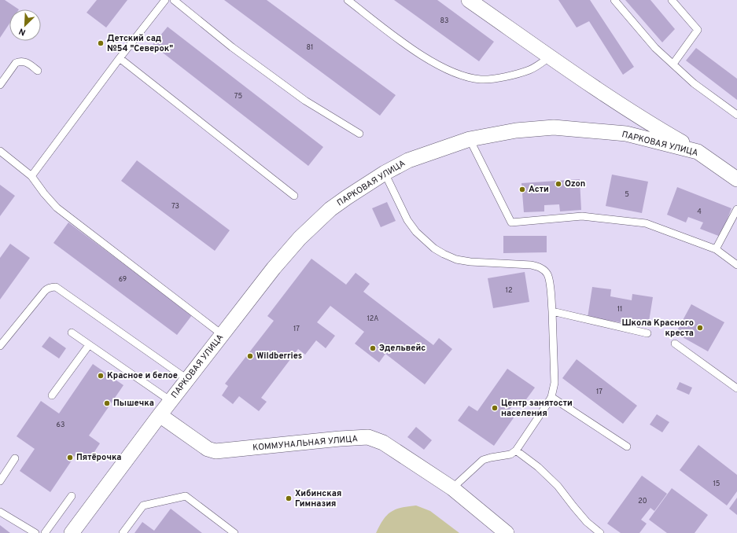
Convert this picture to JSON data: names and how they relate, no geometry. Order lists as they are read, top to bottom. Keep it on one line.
{"streets":{"street":["ПАРКОВАЯ УЛИЦА","КОММУНАЛЬНАЯ УЛИЦА"]},"crossings":[["ПАРКОВАЯ УЛИЦА","КОММУНАЛЬНАЯ УЛИЦА"]],"places":["Детский сад №54 \"Северок\"","Ozon","Асти","Школа Красного креста","Эдельвейс","Wildberries","Красное и белое","Пышечка","Центр занятости населения","Пятёрочка","Хибинская Гимназия"],"house_numbers":["83","81","75","5","73","4","69","12","11","12А","17","17","63","15","20"],"north":"bottom left"}
